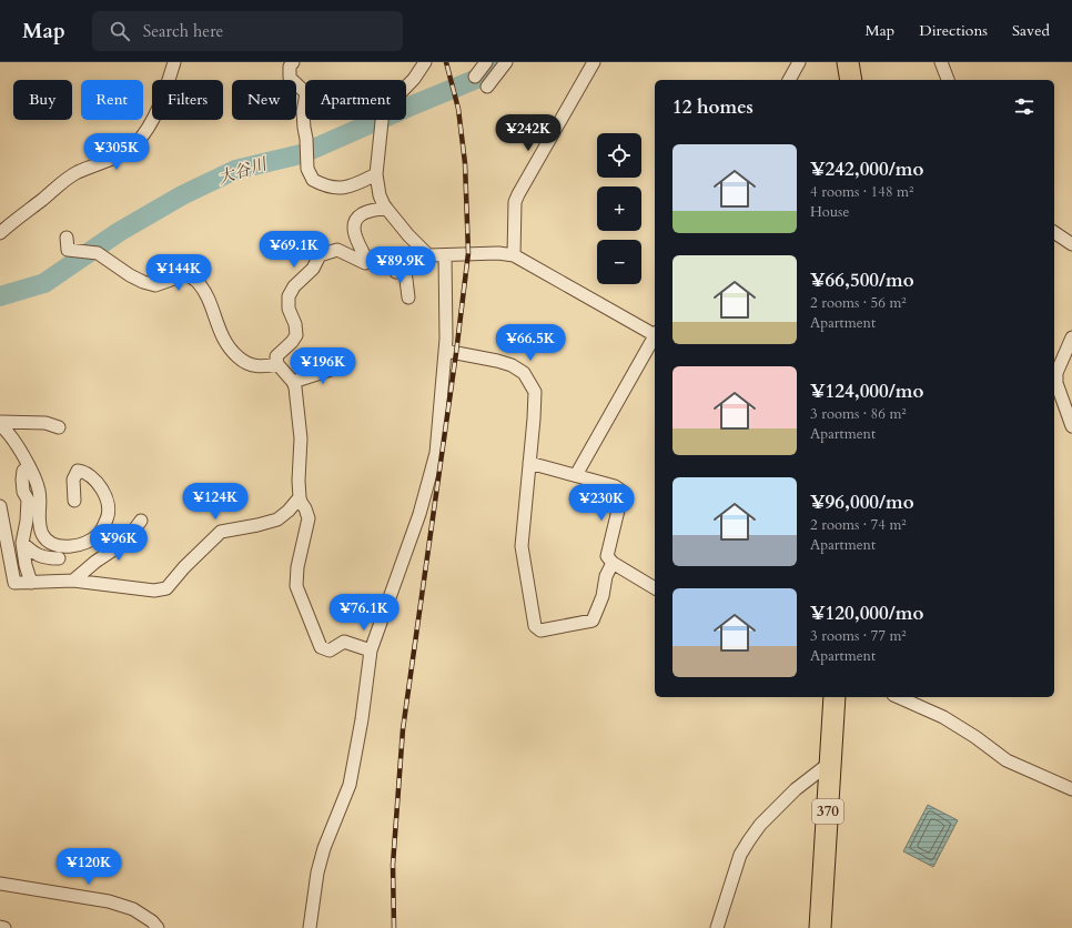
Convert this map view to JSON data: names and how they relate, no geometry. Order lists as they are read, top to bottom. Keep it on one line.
{"streets":{"highway":["370"]},"water":["大谷川"],"page":{"header":"Map","search":"Search here","nav":["Map","Directions","Saved"],"chip":["Buy","Rent","Filters","New","Apartment"],"heading":"12 homes","price":["¥242K","¥305K","¥69.1K","¥89.9K","¥144K","¥66.5K","¥196K","¥124K","¥230K","¥96K","¥76.1K","¥120K"],"map_buttons":["+","−"],"list":[{"name":"¥242,000/mo","note":"4 rooms · 148 m² · House"},{"name":"¥66,500/mo","note":"2 rooms · 56 m² · Apartment"},{"name":"¥124,000/mo","note":"3 rooms · 86 m² · Apartment"},{"name":"¥96,000/mo","note":"2 rooms · 74 m² · Apartment"},{"name":"¥120,000/mo","note":"3 rooms · 77 m² · Apartment"}]}}
